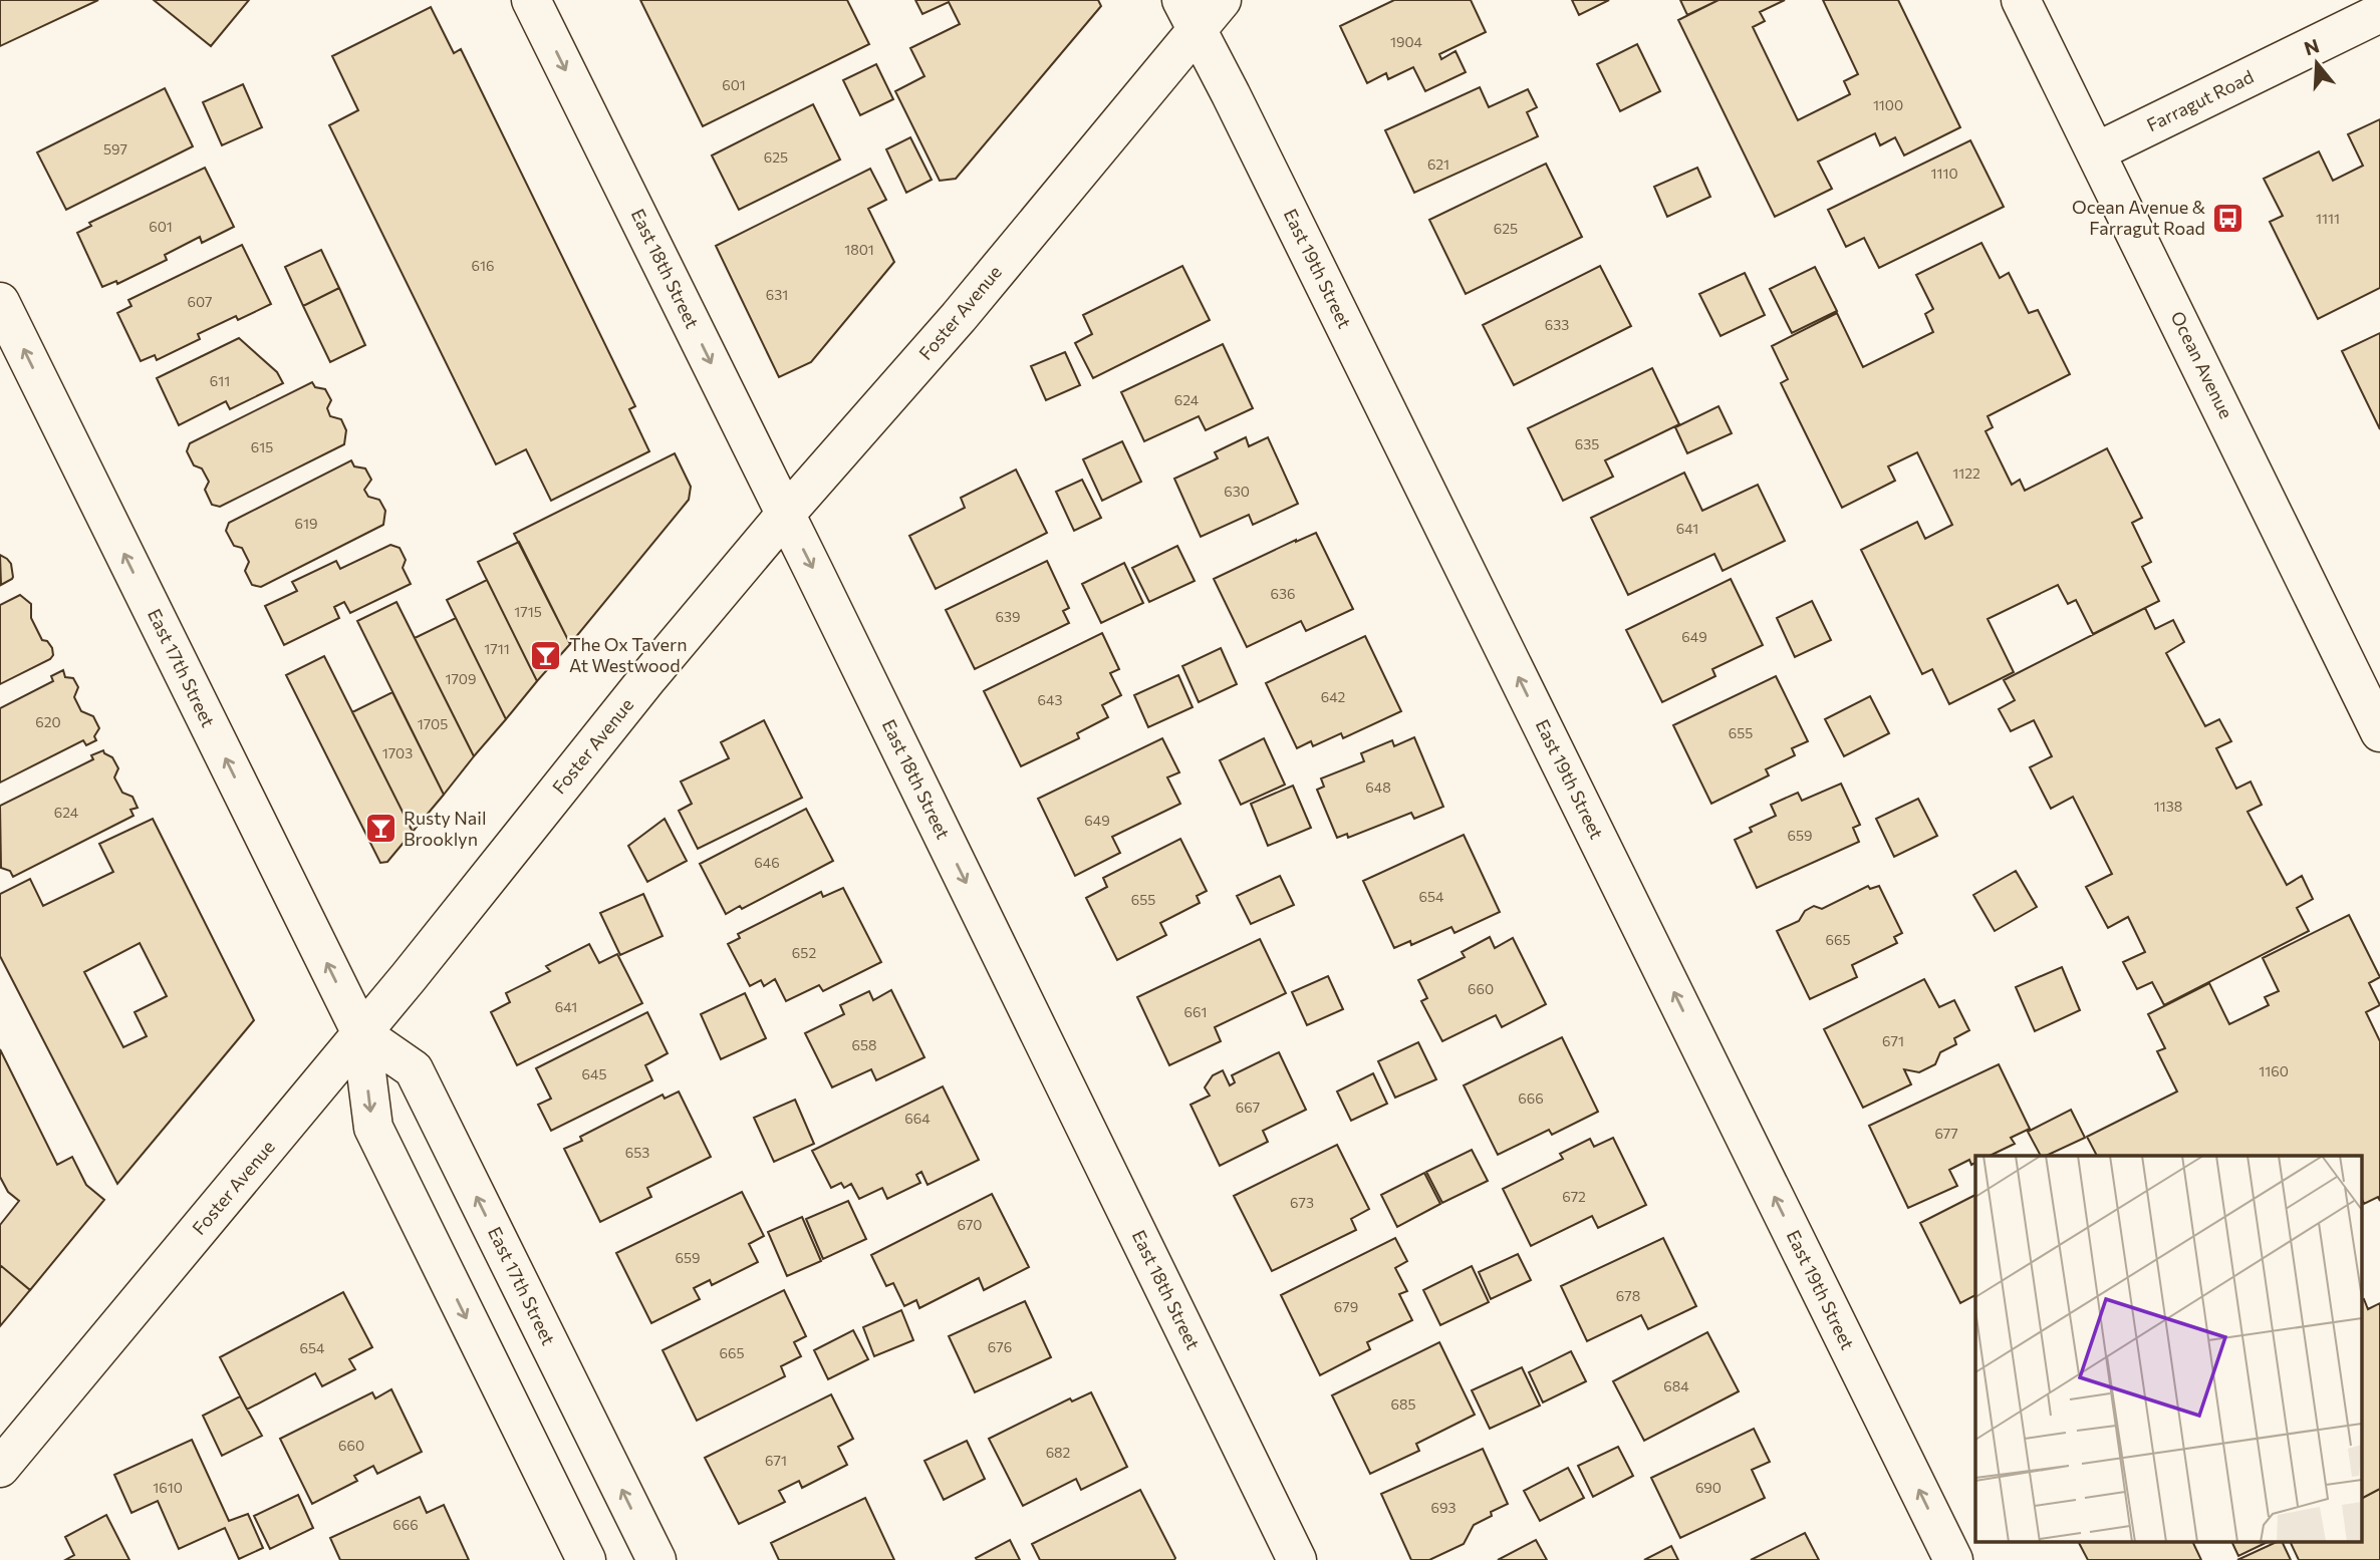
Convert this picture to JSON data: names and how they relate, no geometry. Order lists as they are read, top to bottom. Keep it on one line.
{"streets":{"street":["Farragut Road","East 18th Street","East 19th Street","Foster Avenue","Ocean Avenue","East 17th Street"]},"crossings":[["Farragut Road","Ocean Avenue"],["East 18th Street","Foster Avenue"],["East 19th Street","Foster Avenue"],["Foster Avenue","East 17th Street"]],"one_way":["East 18th Street","East 19th Street"],"places":{"bus stop":["Ocean Avenue & Farragut Road"],"bar":["The Ox Tavern At Westwood","Rusty Nail Brooklyn"]},"house_numbers":["1904","601","1100","597","625","621","1110","1111","601","625","1801","616","631","607","633","611","624","635","615","1122","630","619","641","636","1715","639","649","1711","1709","642","643","620","1705","655","1703","648","1138","624","649","659","646","654","655","665","652","660","641","661","671","658","1160","645","666","667","664","677","653","672","673","670","659","678","679","676","654","665","684","685","660","682","671","1610","690","693","666"],"north":"top"}
